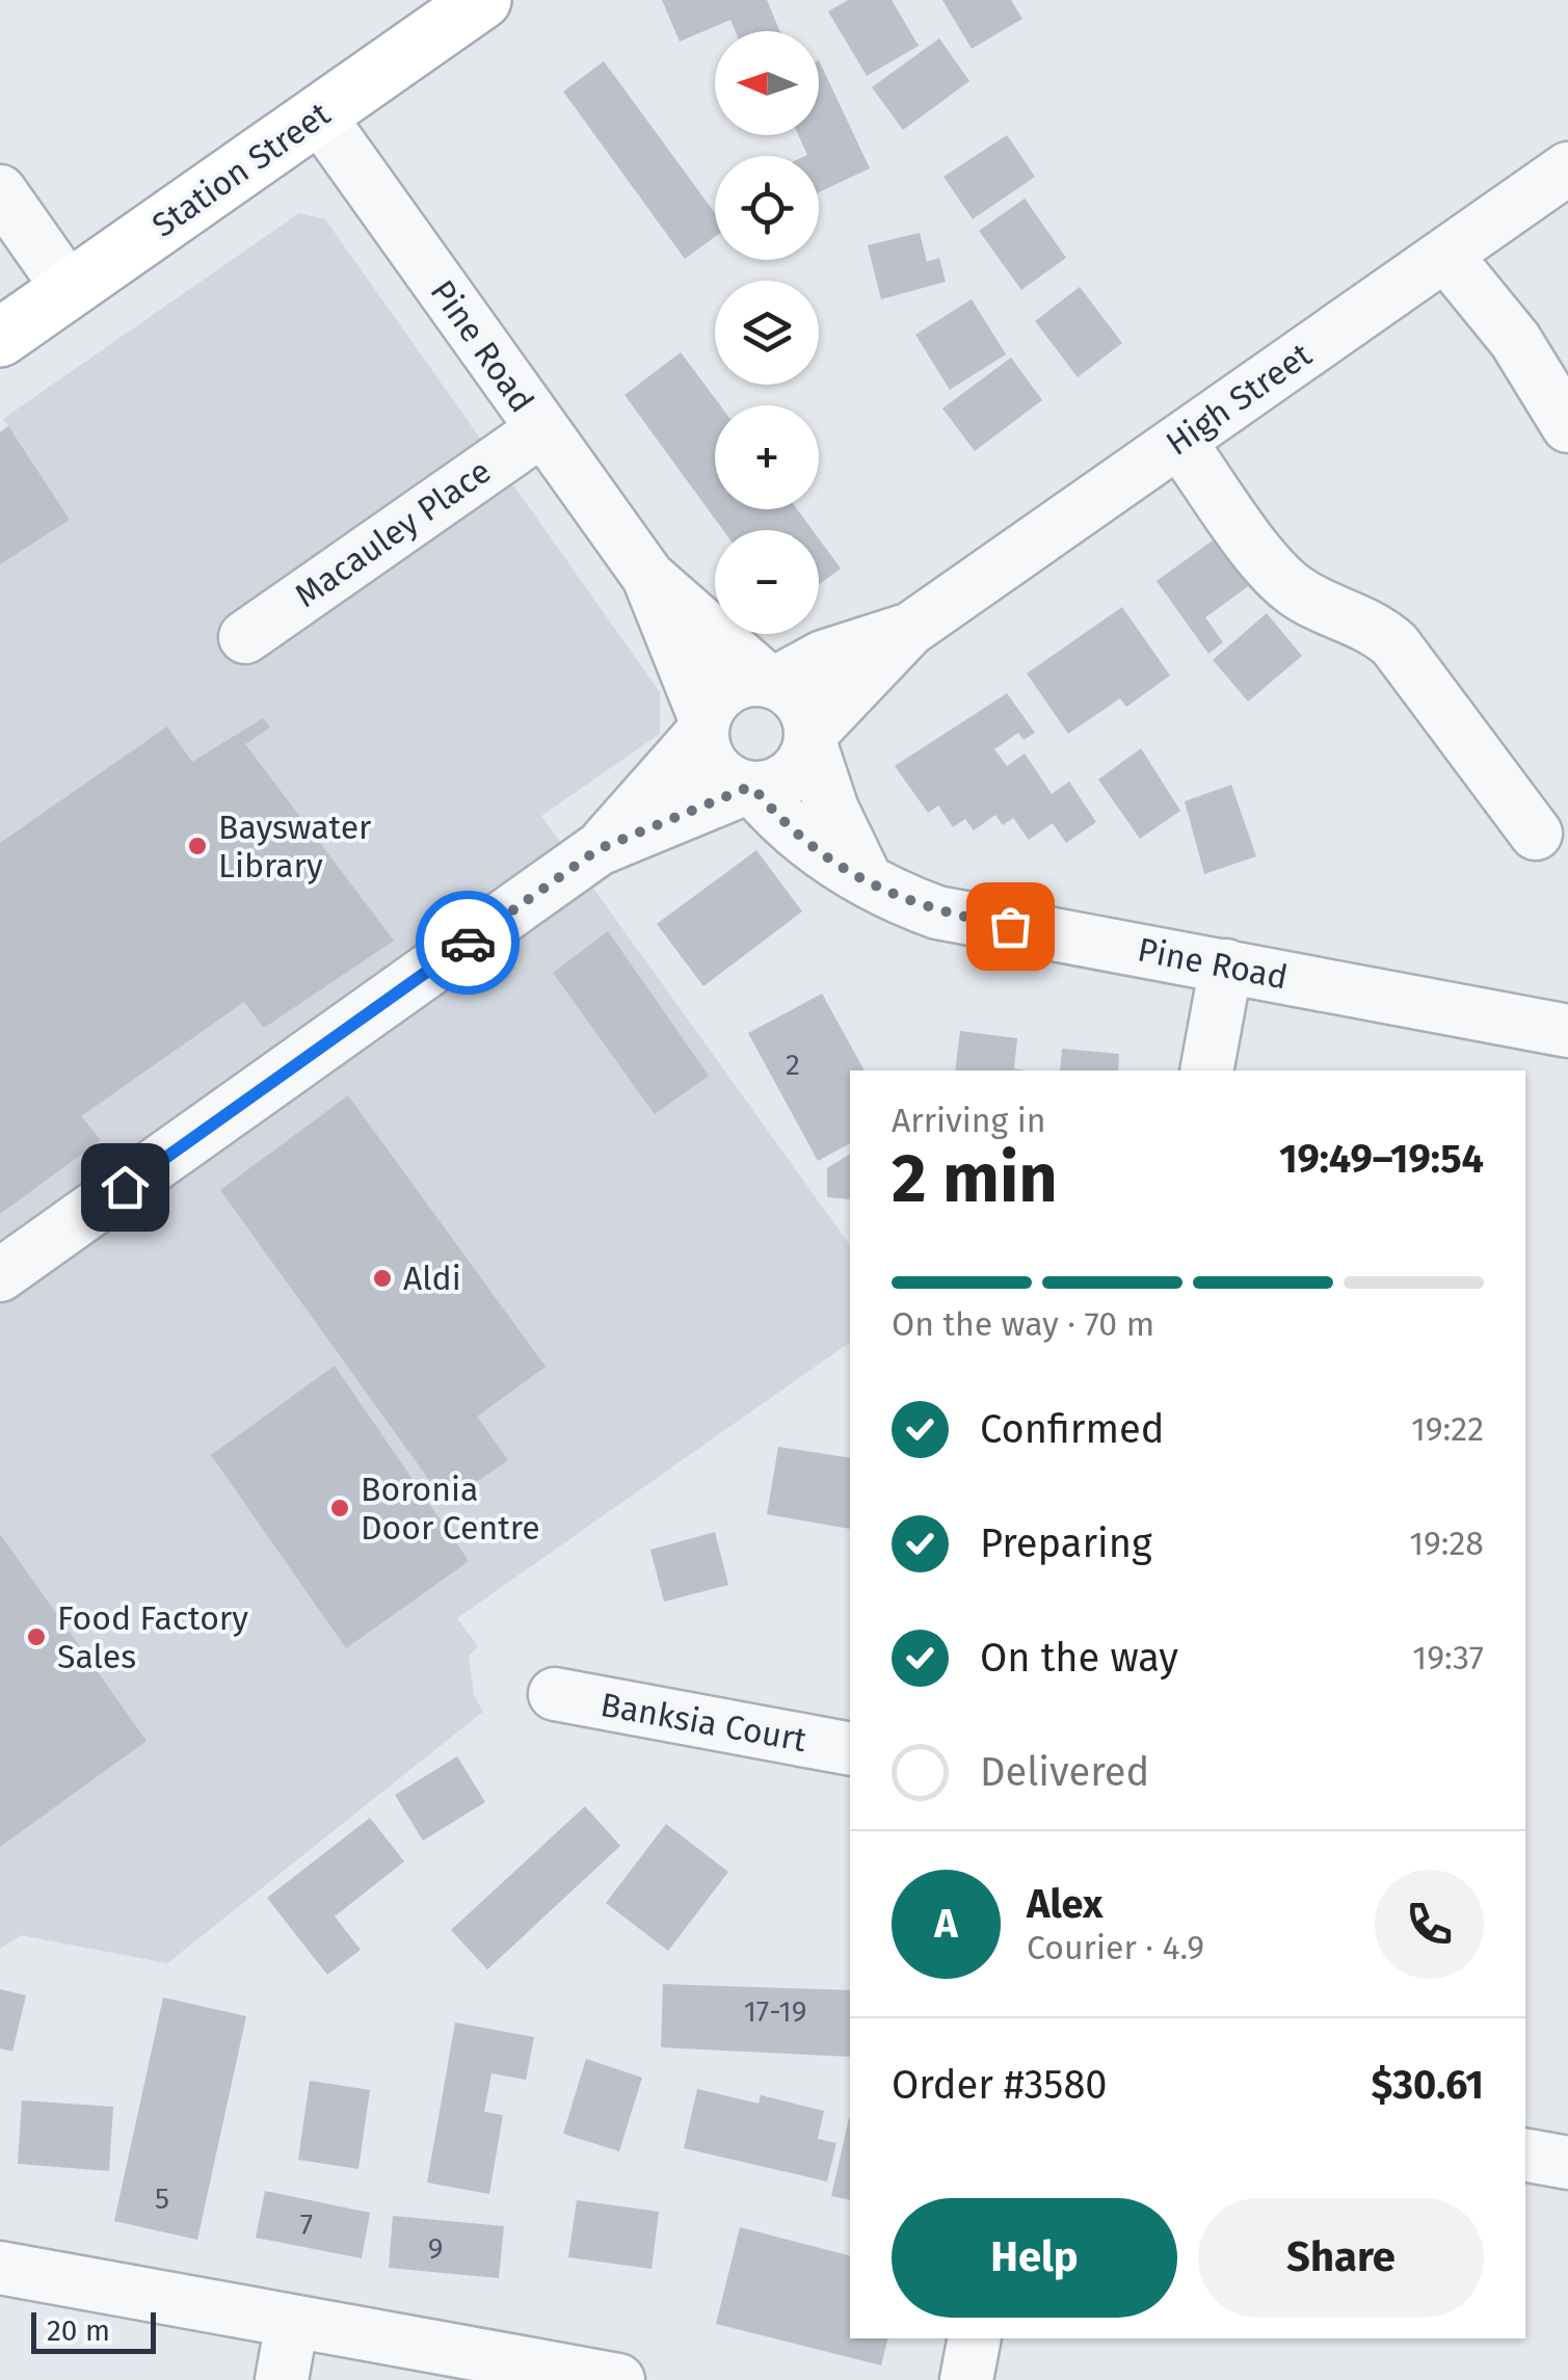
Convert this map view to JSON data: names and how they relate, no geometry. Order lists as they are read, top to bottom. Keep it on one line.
{"streets":{"main road":["Station Street"],"street":["Pine Road","High Street","Macauley Place","Banksia Court"]},"crossings":[["Station Street","Pine Road"],["Pine Road","High Street"],["Pine Road","Macauley Place"]],"places":["Bayswater Library","Aldi","Boronia Door Centre","Food Factory Sales"],"house_numbers":["2","17-19","5","7","9"],"scale_bar":"20 m","north":"left","page":{"map_buttons":["+","−"],"heading":["2 min","Arriving in","19:49–19:54"],"panel":["Alex","Courier · 4.9","Order #3580","$30.61"],"bar":"On the way · 70 m","list":[["Confirmed","19:22"],["Preparing","19:28"],["On the way","19:37"],"Delivered"],"round":"A","buttons":["Help","Share"],"scale":"20 m"}}
